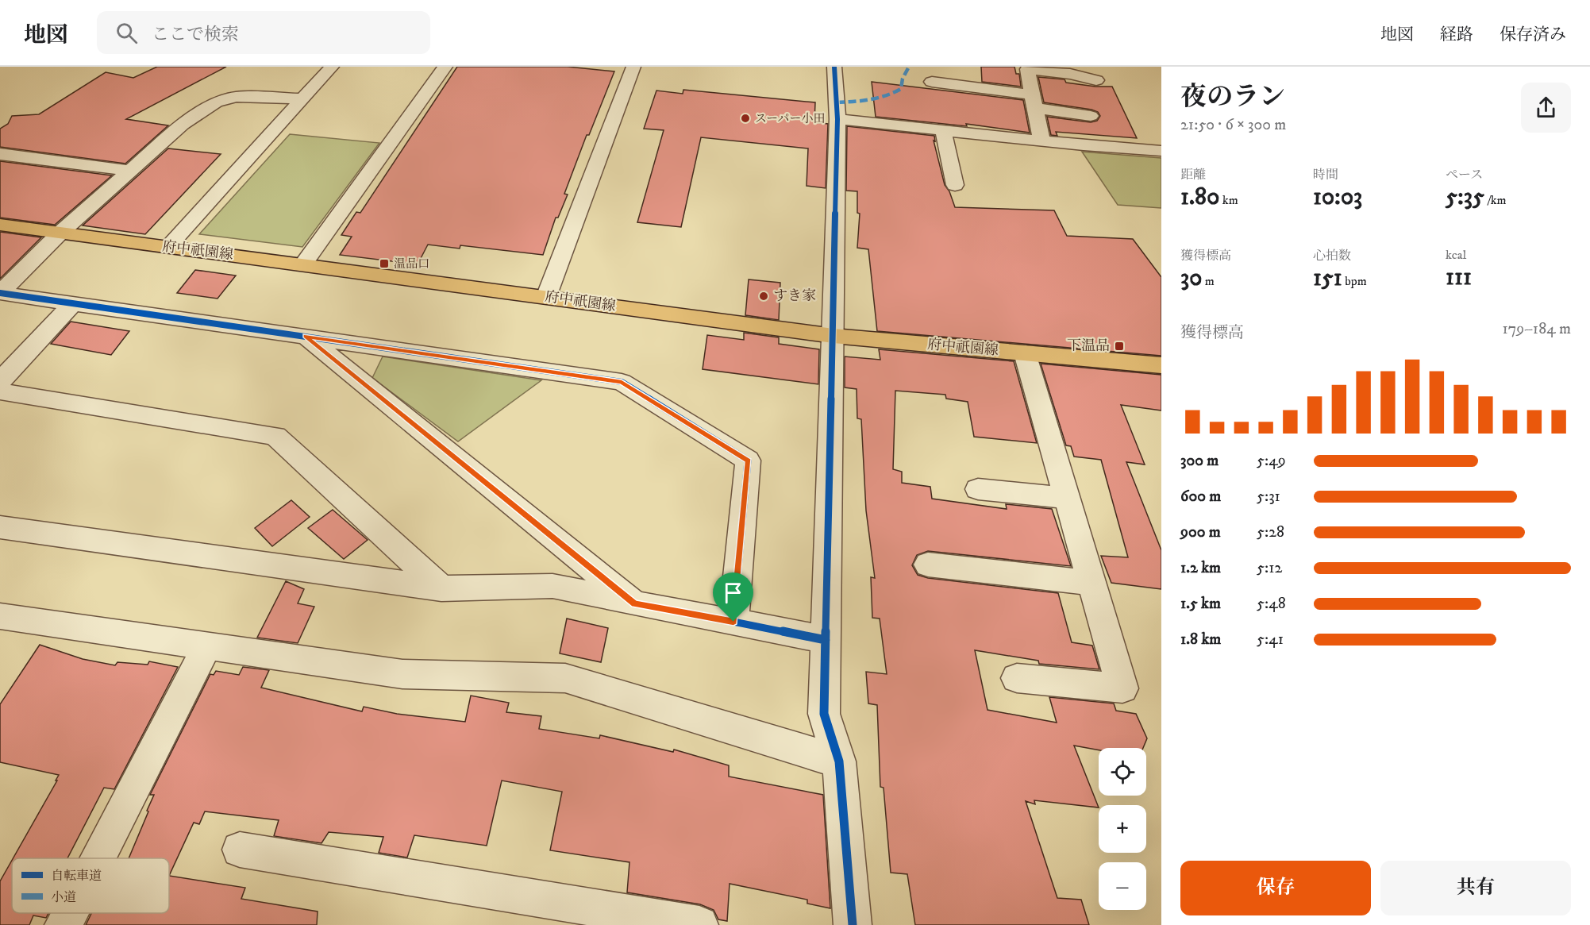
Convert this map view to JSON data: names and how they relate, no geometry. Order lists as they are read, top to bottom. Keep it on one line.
{"streets":{"main road":["府中祇園線"]},"places":{"other":["スーパー小田","すき家"],"transit":["温品口","下温品"]},"legend":["自転車道","小道"],"page":{"header":"地図","search":"ここで検索","nav":["地図","経路","保存済み"],"heading":["夜のラン","21:50 · 6 × 300 m"],"stats":[["距離","1.80 km"],["時間","10:03"],["ペース","5:35 /km"],["獲得標高","30 m"],["心拍数","151 bpm"],["kcal","111"]],"chart":["獲得標高","179–184 m"],"list":[{"name":"300 m","note":"5:49"},{"name":"600 m","note":"5:31"},{"name":"900 m","note":"5:28"},{"name":"1.2 km","note":"5:12"},{"name":"1.5 km","note":"5:48"},{"name":"1.8 km","note":"5:41"}],"map_buttons":["+","−"],"buttons":["保存","共有"]}}
